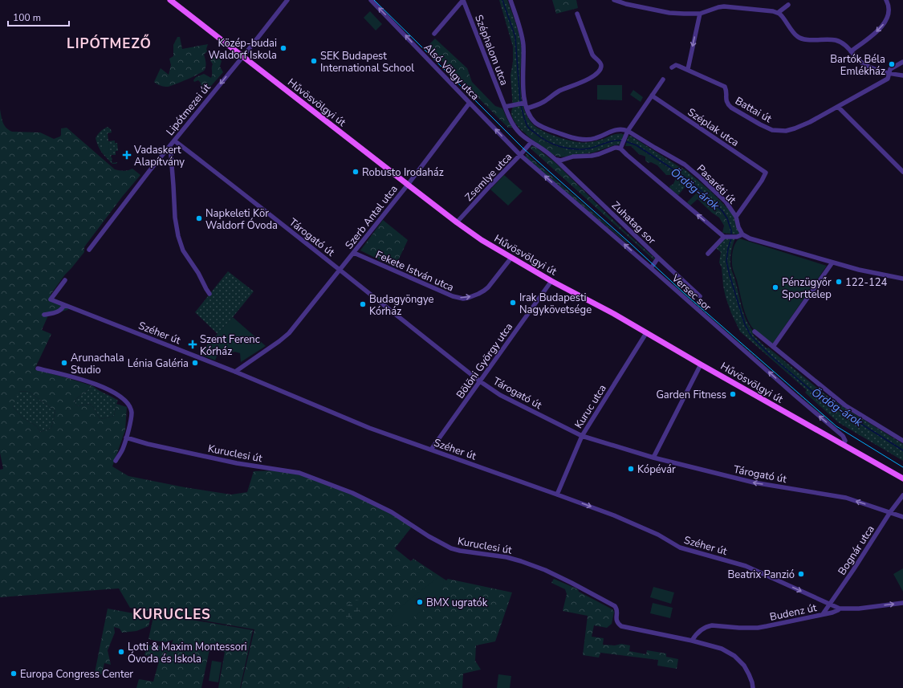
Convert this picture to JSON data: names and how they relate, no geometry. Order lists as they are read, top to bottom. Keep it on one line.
{"streets":{"main road":["Hűvösvölgyi út"],"street":["Széphalom utca","Alsó Völgy utca","Lipótmezei út","Battai út","Széplak utca","Zsemlye utca","Pasaréti út","Szerb Antal utca","Zuhatag sor","Tárogató út","Fekete István utca","Versec sor","Széher út","Bölöni György utca","Kuruc utca","Kuruclesi út","Bognár utca","Budenz út"]},"crossings":[["Széphalom utca","Zuhatag sor"],["Alsó Völgy utca","Zsemlye utca"],["Alsó Völgy utca","Szerb Antal utca"],["Alsó Völgy utca","Versec sor"],["Hűvösvölgyi út","Lipótmezei út"],["Hűvösvölgyi út","Zsemlye utca"],["Hűvösvölgyi út","Szerb Antal utca"],["Hűvösvölgyi út","Fekete István utca"],["Hűvösvölgyi út","Versec sor"],["Hűvösvölgyi út","Bölöni György utca"],["Hűvösvölgyi út","Kuruc utca"],["Lipótmezei út","Tárogató út"],["Széplak utca","Pasaréti út"],["Zsemlye utca","Zuhatag sor"],["Zsemlye utca","Versec sor"],["Szerb Antal utca","Tárogató út"],["Szerb Antal utca","Fekete István utca"],["Szerb Antal utca","Széher út"],["Tárogató út","Bölöni György utca"],["Tárogató út","Kuruc utca"],["Tárogató út","Bognár utca"],["Széher út","Bölöni György utca"],["Széher út","Kuruc utca"],["Széher út","Bognár utca"],["Széher út","Budenz út"],["Kuruclesi út","Budenz út"],["Bognár utca","Budenz út"]],"one_way":["Alsó Völgy utca","Fekete István utca"],"districts":["LIPÓTMEZŐ","KURUCLES"],"water":["Ördög-árok"],"places":{"other":["Közép-budai Waldorf Iskola","SEK Budapest International School","Bartók Béla Emlékház","Robusto Irodaház","Napkeleti Kör Waldorf Óvoda","122-124","Pénzügyőr Sporttelep","Irak Budapesti Nagykövetsége","Budagyöngye Kórház","Arunachala Studio","Lénia Galéria","Garden Fitness","Kópévár","Beatrix Panzió","BMX ugratók","Lotti & Maxim Montessori Óvoda és Iskola","Europa Congress Center"],"health":["Vadaskert Alapítvány","Szent Ferenc Kórház"]},"scale_bar":"100 m"}
